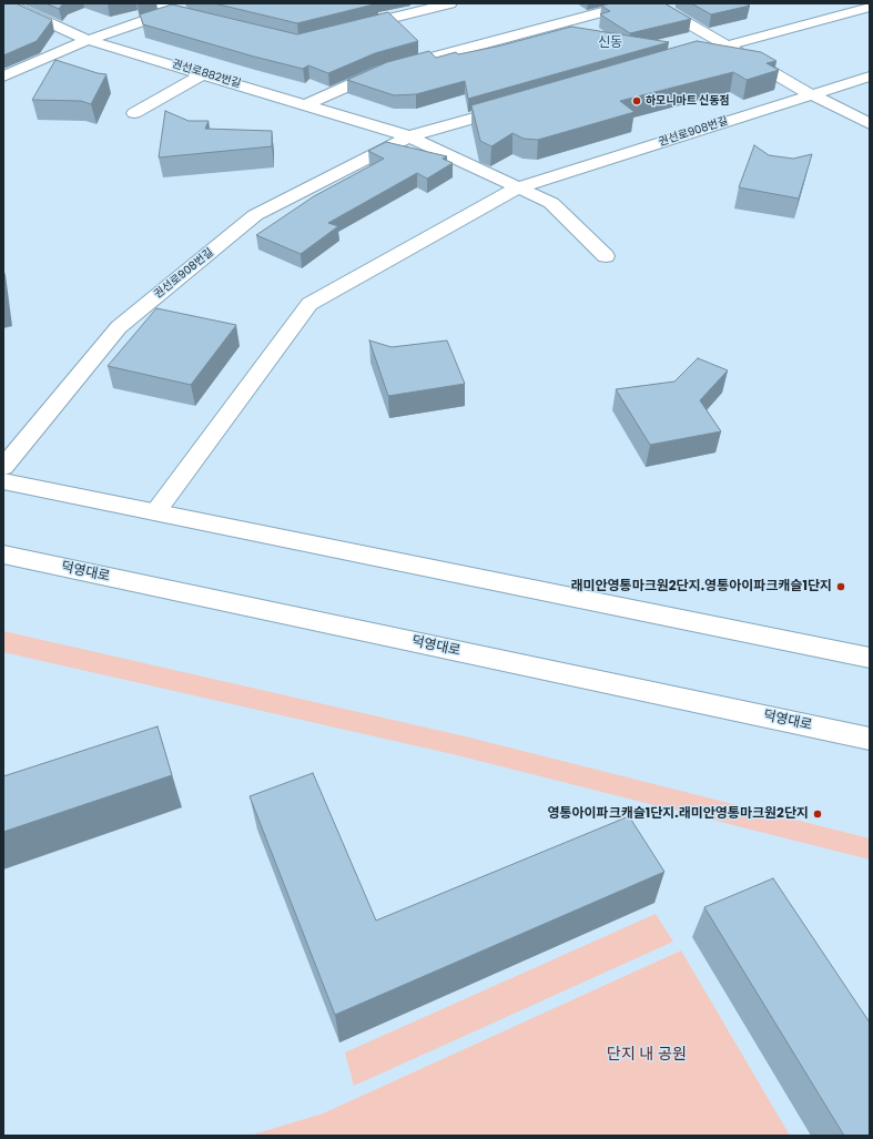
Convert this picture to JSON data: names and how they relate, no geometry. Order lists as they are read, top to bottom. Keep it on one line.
{"streets":{"street":["권선로882번길","권선로908번길","덕영대로"]},"crossings":[["권선로882번길","권선로908번길"]],"districts":["신동"],"parks":["단지 내 공원"],"places":["하모니마트 신동점","래미안영통마크원2단지.영통아이파크캐슬1단지","영통아이파크캐슬1단지.래미안영통마크원2단지"]}
